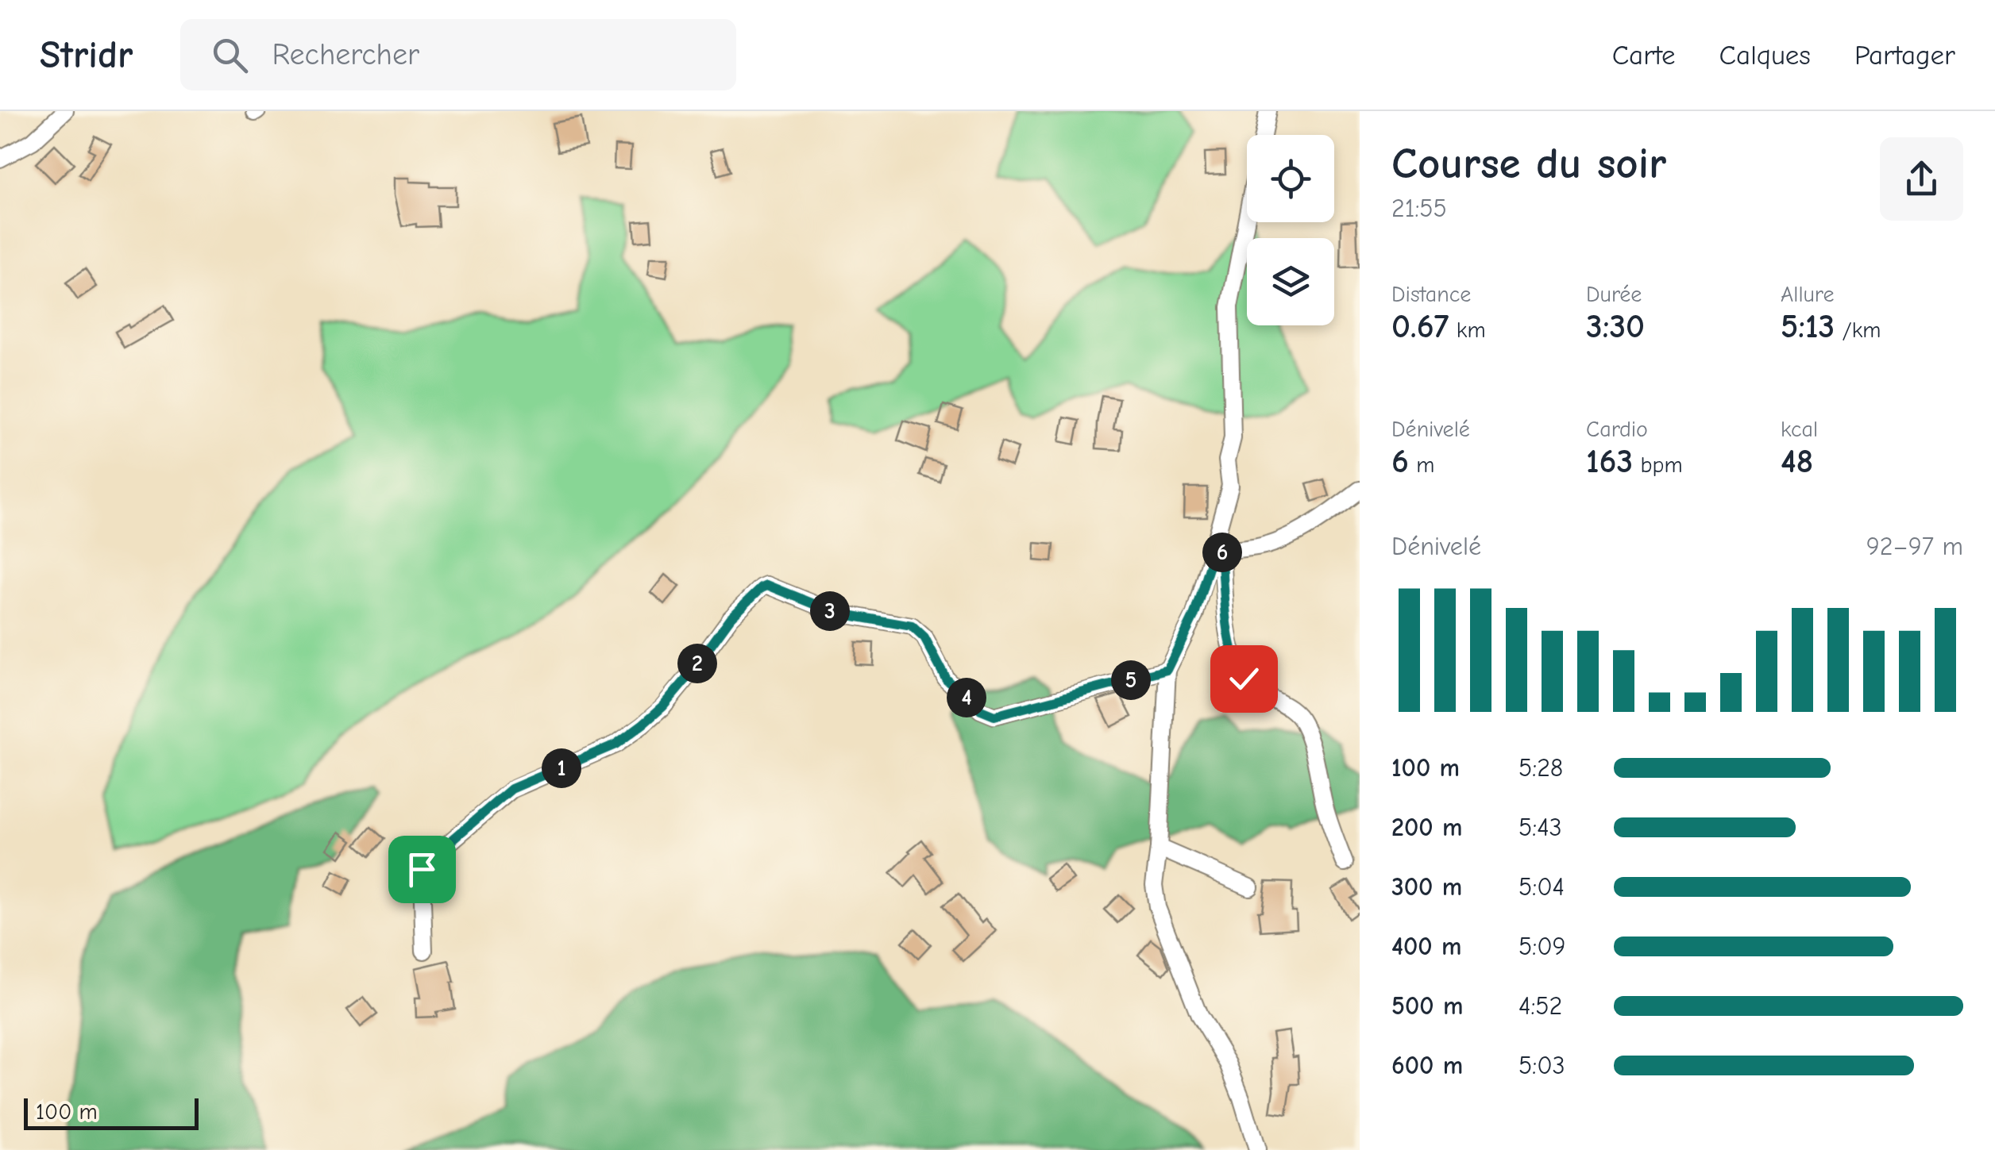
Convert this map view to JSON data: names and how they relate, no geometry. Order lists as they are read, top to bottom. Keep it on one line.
{"scale_bar":"100 m","page":{"header":"Stridr","search":"Rechercher","nav":["Carte","Calques","Partager"],"heading":["Course du soir","21:55"],"stats":[["Distance","0.67 km"],["Durée","3:30"],["Allure","5:13 /km"],["Dénivelé","6 m"],["Cardio","163 bpm"],["kcal","48"]],"chart":["Dénivelé","92–97 m"],"pins":["6","3","2","5","4","1"],"list":[{"name":"100 m","note":"5:28"},{"name":"200 m","note":"5:43"},{"name":"300 m","note":"5:04"},{"name":"400 m","note":"5:09"},{"name":"500 m","note":"4:52"},{"name":"600 m","note":"5:03"}],"scale":"100 m"}}
